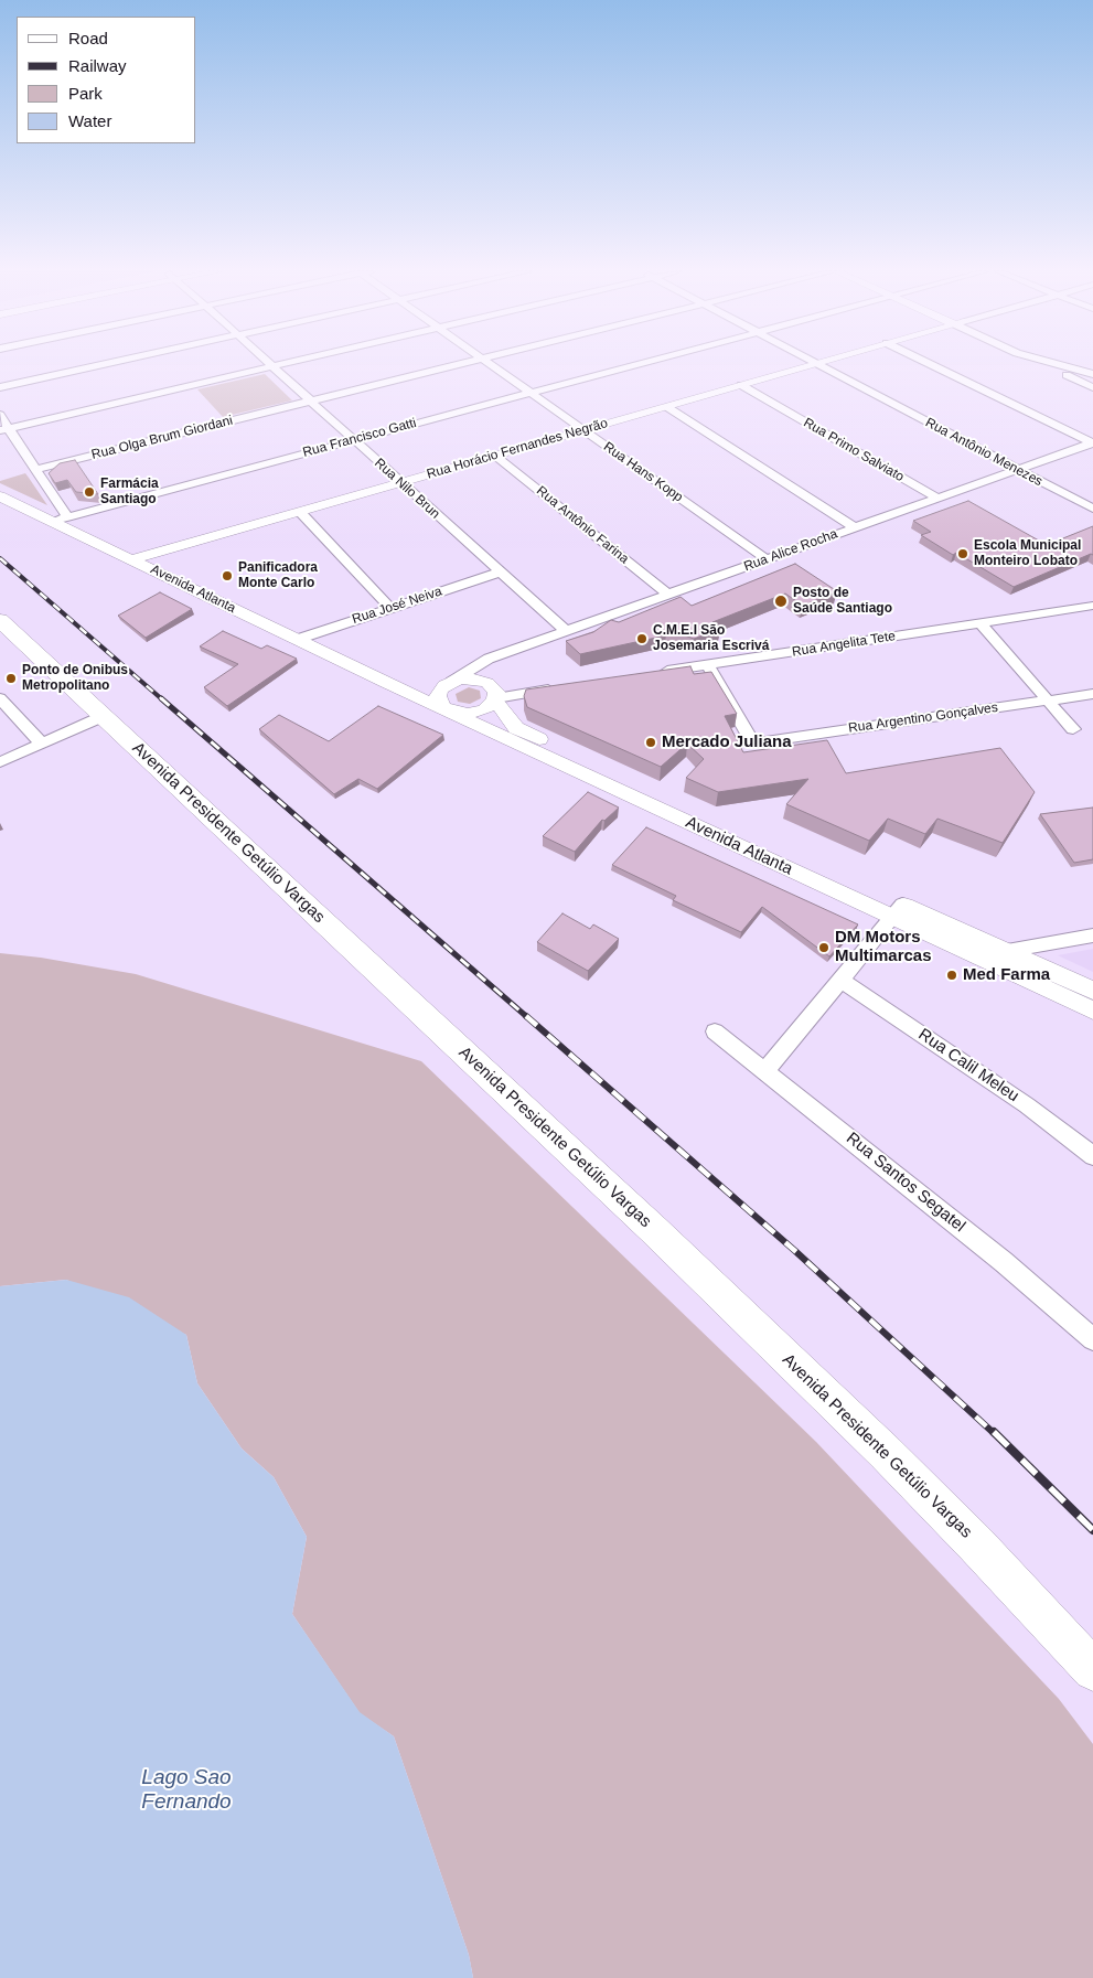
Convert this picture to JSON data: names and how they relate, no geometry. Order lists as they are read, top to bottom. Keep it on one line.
{"streets":{"main road":["Avenida Presidente Getúlio Vargas"],"street":["Rua Olga Brum Giordani","Rua Francisco Gatti","Rua Horácio Fernandes Negrão","Rua Primo Salviato","Rua Antônio Menezes","Rua Hans Kopp","Rua Nilo Brun","Rua Antônio Farina","Rua Alice Rocha","Avenida Atlanta","Rua José Neiva","Rua Angelita Tete","Rua Argentino Gonçalves","Rua Calil Meleu","Rua Santos Segatel"]},"crossings":[["Rua Olga Brum Giordani","Rua Nilo Brun"],["Rua Francisco Gatti","Rua Hans Kopp"],["Rua Francisco Gatti","Rua Nilo Brun"],["Rua Francisco Gatti","Avenida Atlanta"],["Rua Horácio Fernandes Negrão","Rua Primo Salviato"],["Rua Horácio Fernandes Negrão","Rua Hans Kopp"],["Rua Horácio Fernandes Negrão","Rua Nilo Brun"],["Rua Horácio Fernandes Negrão","Rua Antônio Farina"],["Rua Horácio Fernandes Negrão","Avenida Atlanta"],["Rua Primo Salviato","Rua Alice Rocha"],["Rua Antônio Menezes","Rua Alice Rocha"],["Rua Hans Kopp","Rua Alice Rocha"],["Rua Nilo Brun","Rua Alice Rocha"],["Rua Nilo Brun","Rua José Neiva"],["Rua Antônio Farina","Rua Alice Rocha"],["Rua Alice Rocha","Avenida Atlanta"],["Avenida Atlanta","Rua José Neiva"],["Rua Angelita Tete","Rua Argentino Gonçalves"]],"water":["Lago Sao Fernando"],"places":["Farmácia Santiago","Escola Municipal Monteiro Lobato","Panificadora Monte Carlo","Posto de Saúde Santiago","C.M.E.I São Josemaria Escrivá","Ponto de Onibus Metropolitano","Mercado Juliana","DM Motors Multimarcas","Med Farma"],"legend":["Road","Railway","Park","Water"]}
